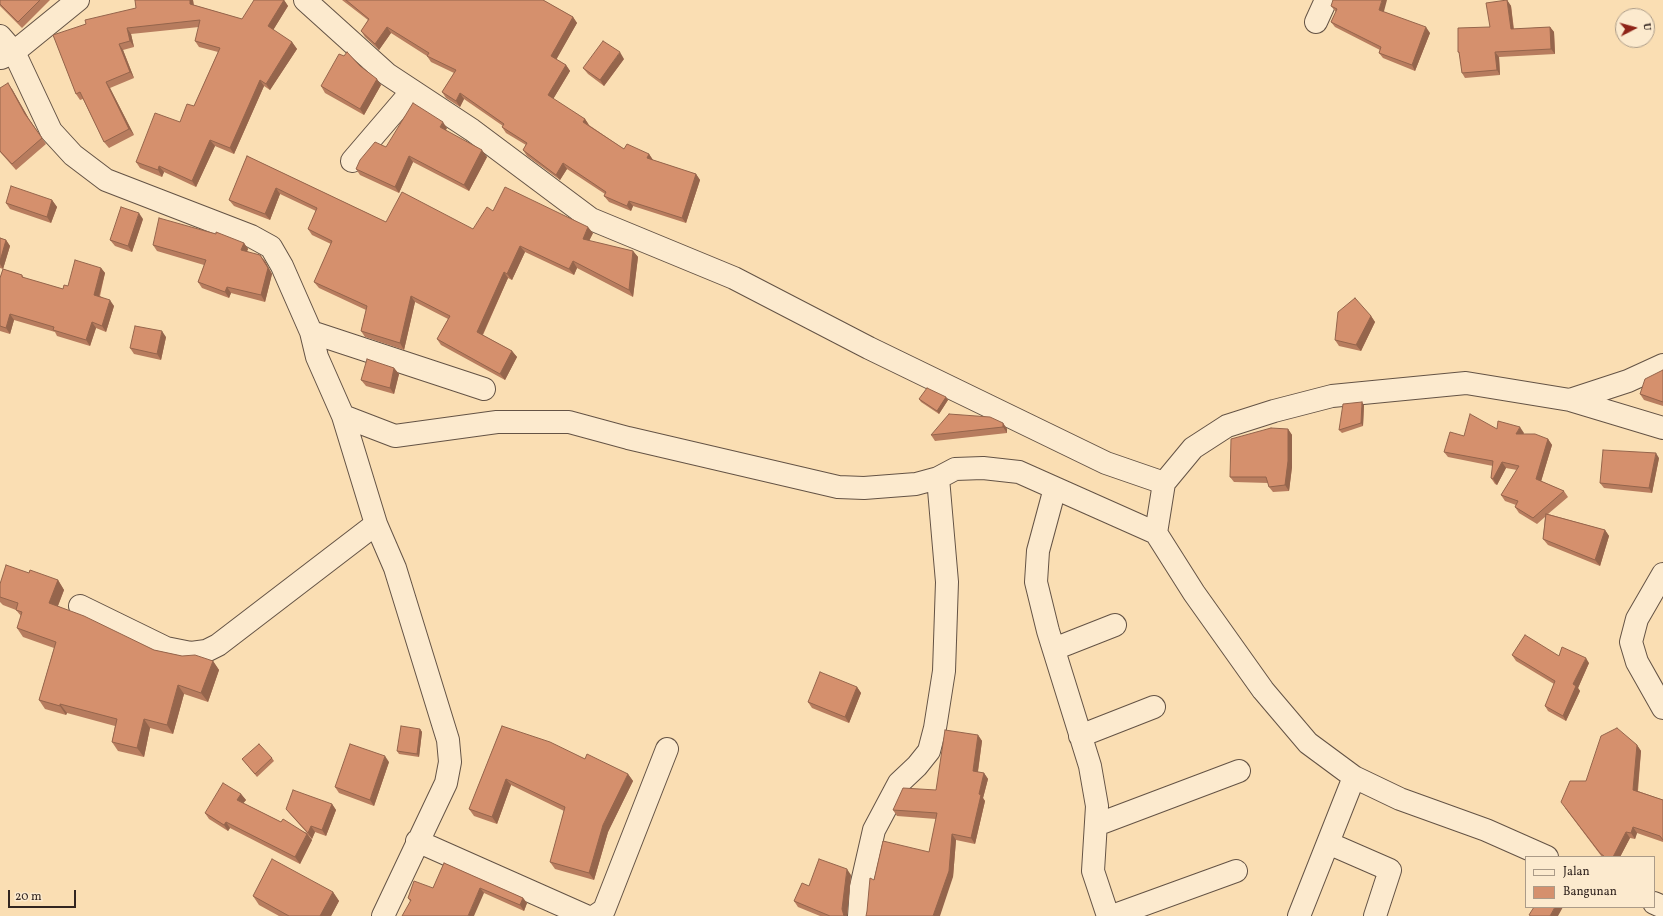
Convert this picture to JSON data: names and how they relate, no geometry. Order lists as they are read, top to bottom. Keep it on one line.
{"legend":["Jalan","Bangunan"],"scale_bar":"20 m","north":"right"}
